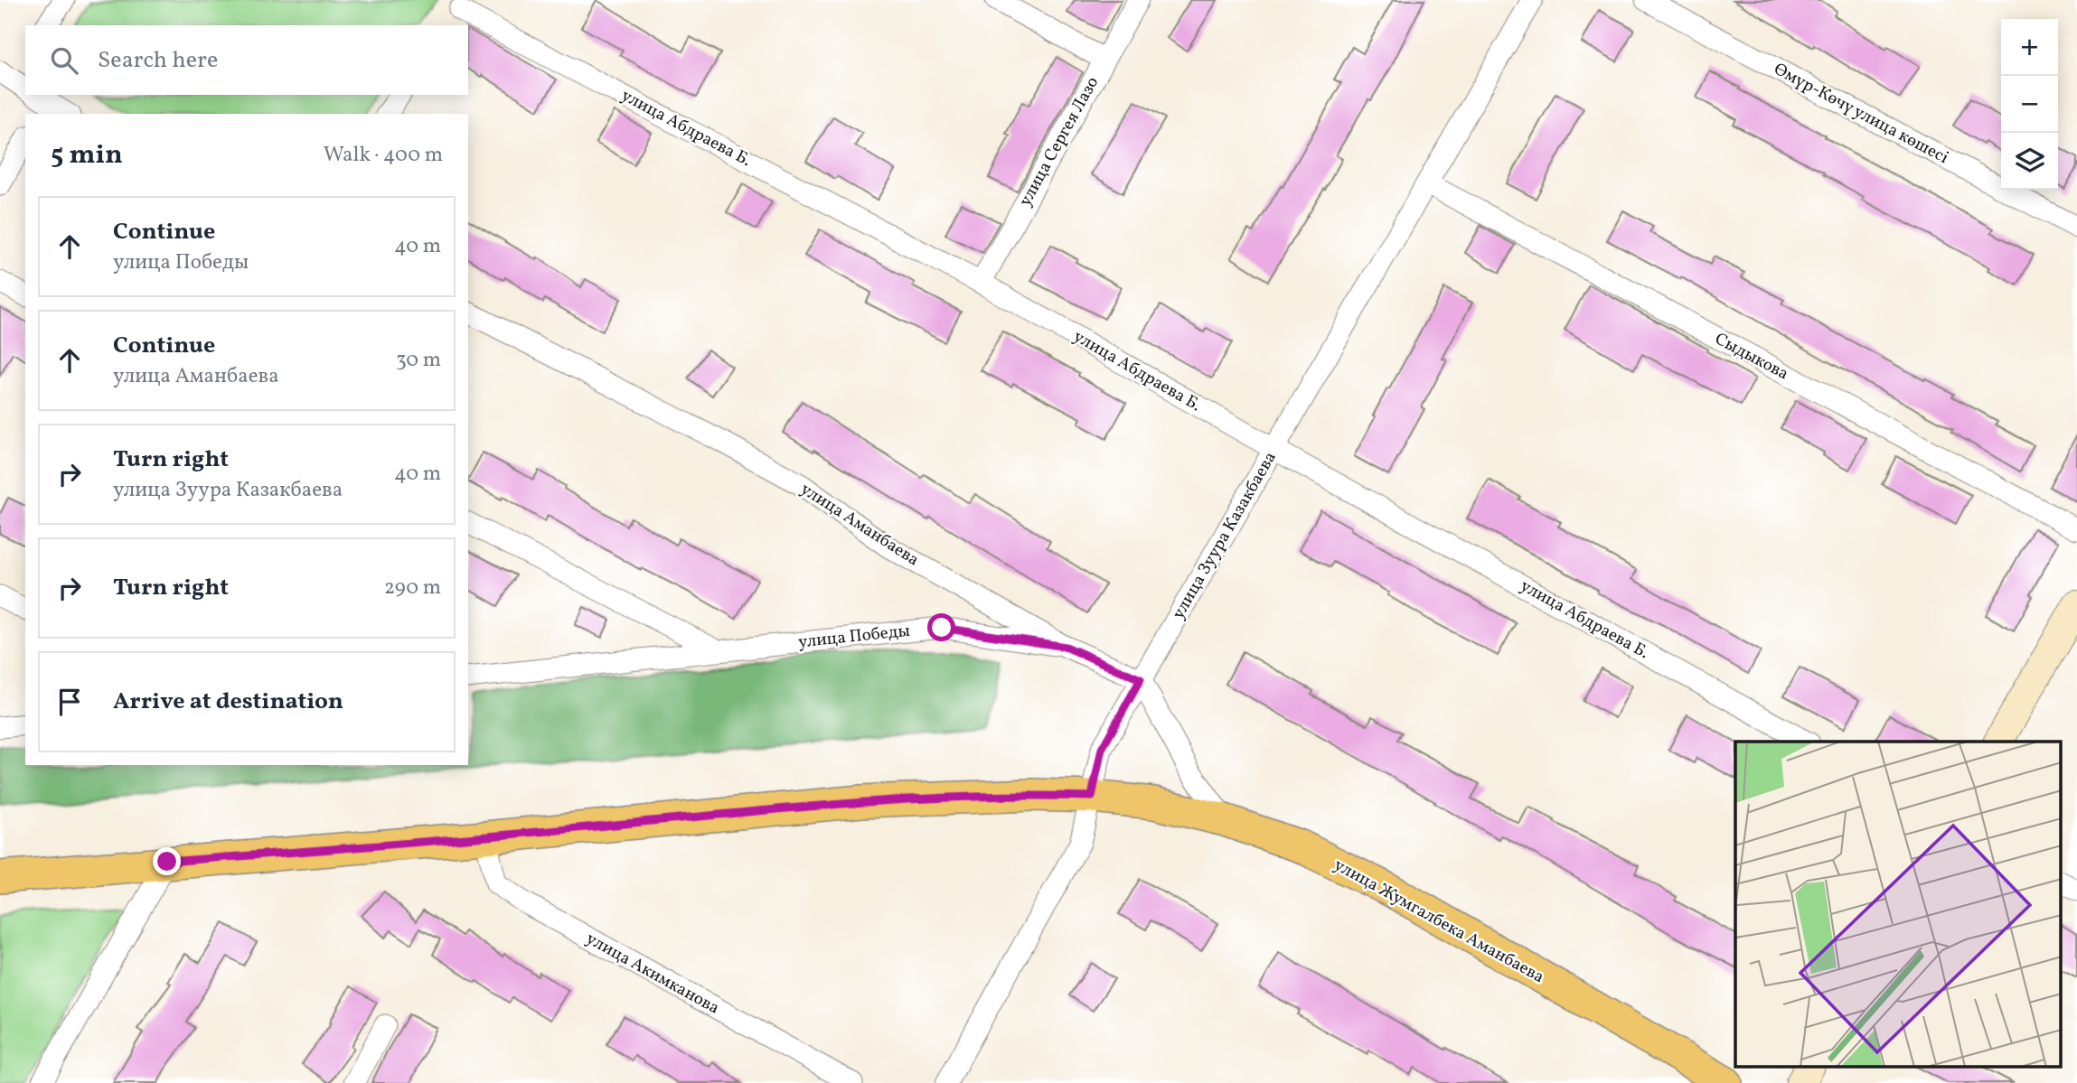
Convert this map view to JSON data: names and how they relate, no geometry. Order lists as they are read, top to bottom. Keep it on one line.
{"streets":{"main road":["улица Жумгалбека Аманбаева"],"street":["Өмүр-Көчү улица көшесі","улица Абдраева Б.","улица Сергея Лазо","Сыдыкова","улица Аманбаева","улица Зуура Казакбаева","улица Победы","улица Акимканова"]},"crossings":[["улица Абдраева Б.","улица Сергея Лазо"],["улица Абдраева Б.","улица Зуура Казакбаева"],["Сыдыкова","улица Зуура Казакбаева"],["улица Аманбаева","улица Зуура Казакбаева"],["улица Аманбаева","улица Победы"],["улица Зуура Казакбаева","улица Жумгалбека Аманбаева"],["улица Жумгалбека Аманбаева","улица Акимканова"]],"page":{"map_buttons":["+","−"],"search":"Search here","heading":["5 min","Walk · 400 m"],"list":[["Continue","улица Победы","40 m"],["Continue","улица Аманбаева","30 m"],["Turn right","улица Зуура Казакбаева","40 m"],["Turn right","290 m"],"Arrive at destination"]}}
